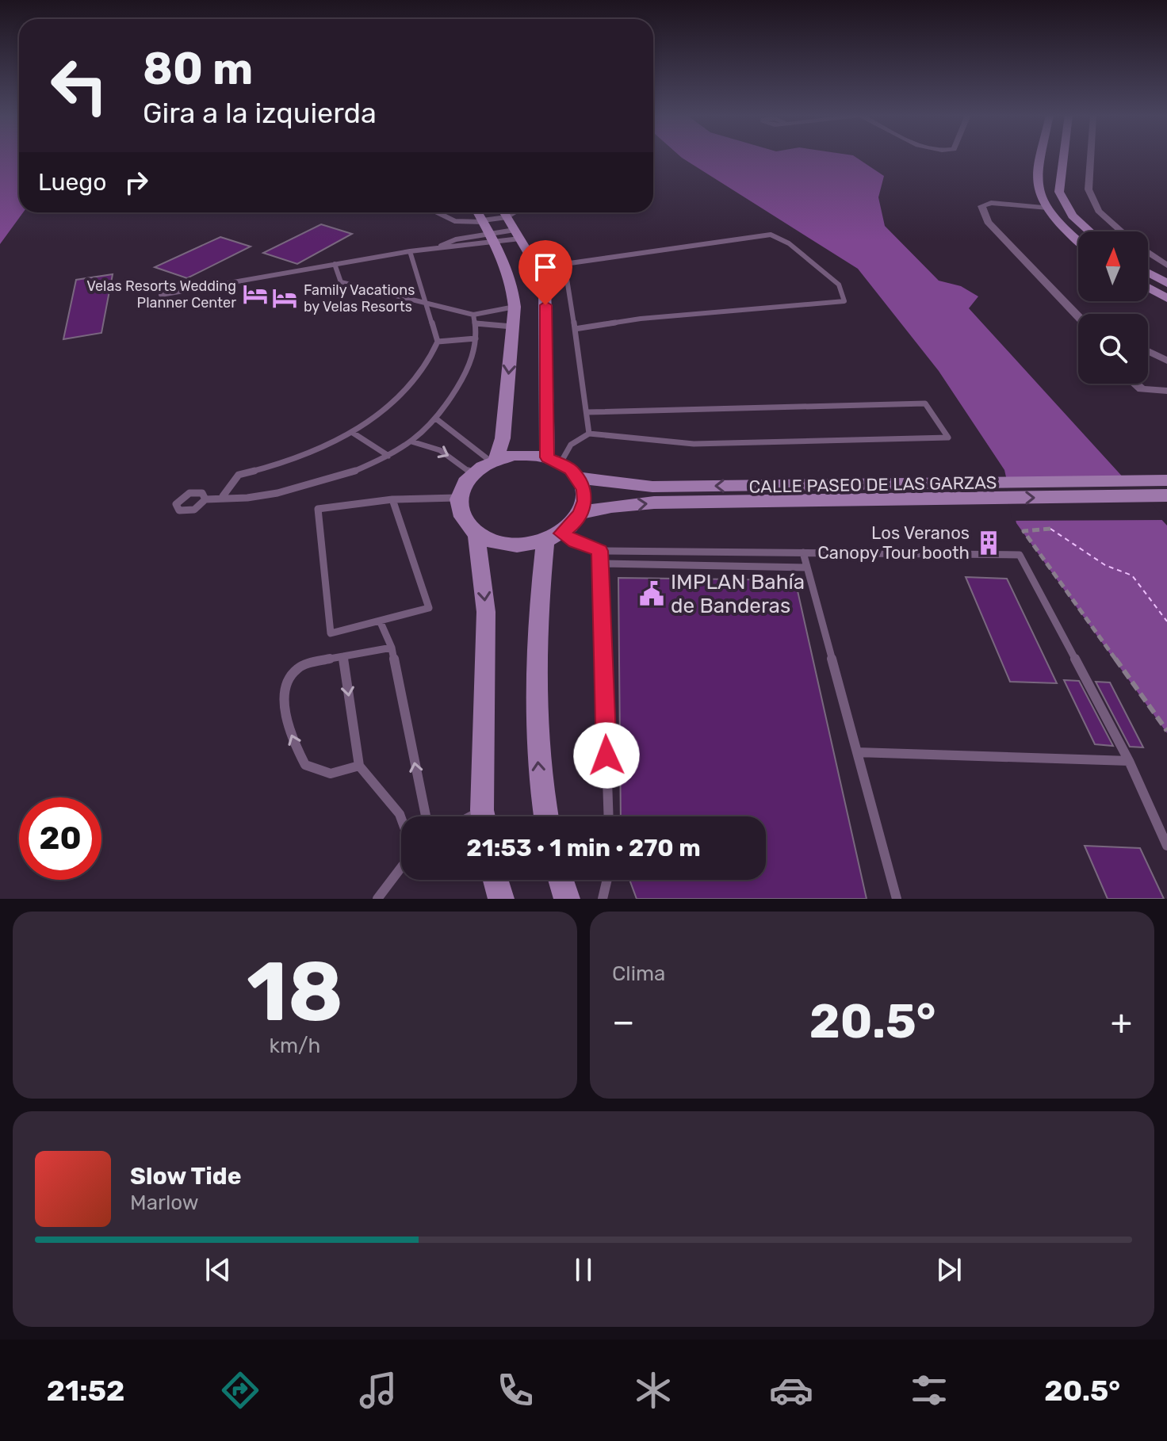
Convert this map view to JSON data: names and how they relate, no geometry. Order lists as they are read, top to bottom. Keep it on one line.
{"streets":{"street":["CALLE PASEO DE LAS GARZAS"]},"places":{"hotel":["Velas Resorts Wedding Planner Center","Family Vacations by Velas Resorts"],"building":["Los Veranos Canopy Tour booth"],"public building":["IMPLAN Bahía de Banderas"]},"north":"top","page":{"turn":["80 m","Gira a la izquierda"],"then":"Luego","limit":"20","trip":"21:53 · 1 min · 270 m","tile":[["18","km/h"],"Clima"],"heat":["−","20.5°","+"],"song":["Slow Tide","Marlow"],"tabs":["21:52","20.5°"]}}
